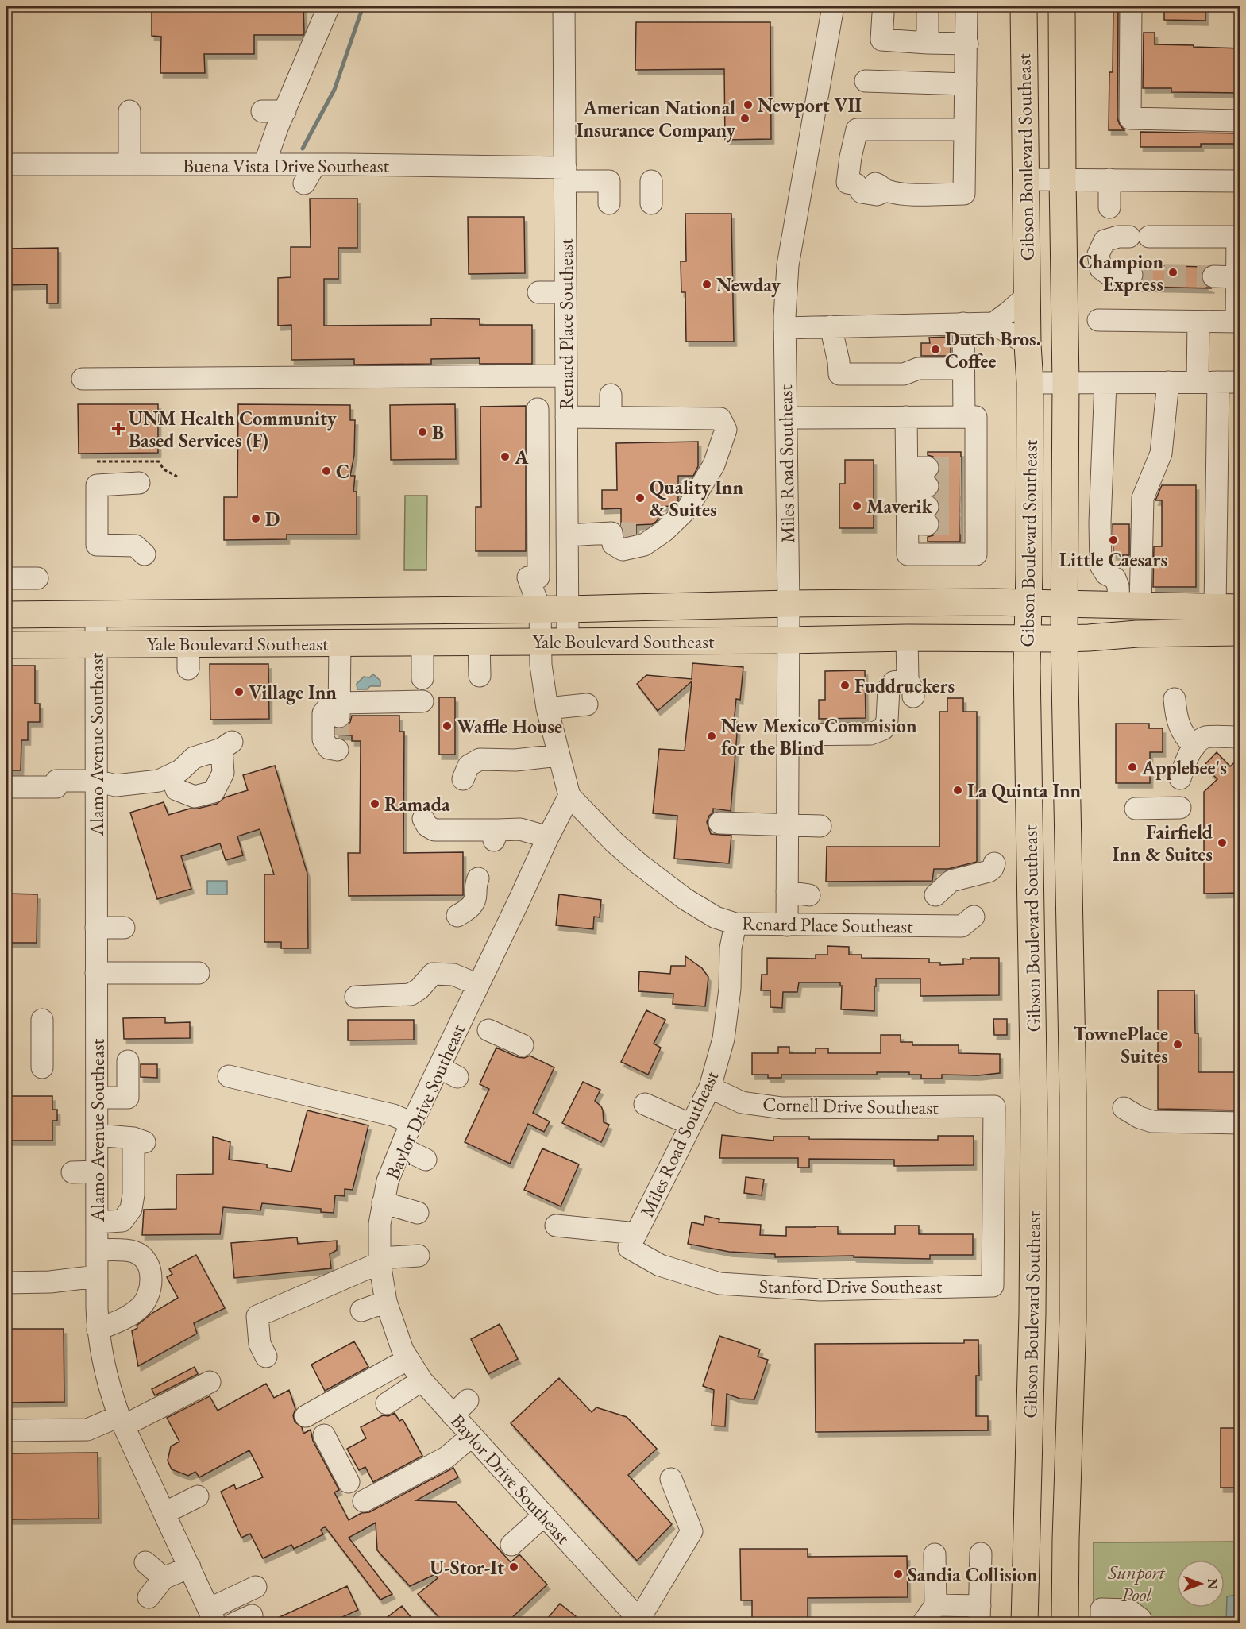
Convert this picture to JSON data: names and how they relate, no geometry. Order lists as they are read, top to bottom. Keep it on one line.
{"streets":{"main road":["Gibson Boulevard Southeast","Yale Boulevard Southeast"],"street":["Buena Vista Drive Southeast","Renard Place Southeast","Miles Road Southeast","Alamo Avenue Southeast","Baylor Drive Southeast","Cornell Drive Southeast","Stanford Drive Southeast"]},"crossings":[["Gibson Boulevard Southeast","Yale Boulevard Southeast"],["Gibson Boulevard Southeast","Cornell Drive Southeast"],["Gibson Boulevard Southeast","Stanford Drive Southeast"],["Buena Vista Drive Southeast","Renard Place Southeast"],["Renard Place Southeast","Miles Road Southeast"],["Renard Place Southeast","Yale Boulevard Southeast"],["Renard Place Southeast","Baylor Drive Southeast"],["Miles Road Southeast","Yale Boulevard Southeast"],["Miles Road Southeast","Cornell Drive Southeast"],["Miles Road Southeast","Stanford Drive Southeast"],["Yale Boulevard Southeast","Alamo Avenue Southeast"]],"parks":["Sunport Pool"],"places":{"other":["Newport VII","American National Insurance Company","Champion Express","Newday","Dutch Bros. Coffee","B","A","C","Quality Inn & Suites","Maverik","D","Little Caesars","Fuddruckers","Village Inn","Waffle House","New Mexico Commision for the Blind","Applebee's","La Quinta Inn","Ramada","Fairfield Inn & Suites","TownePlace Suites","U-Stor-It","Sandia Collision"],"health":["UNM Health Community Based Services (F)"]},"north":"right"}
